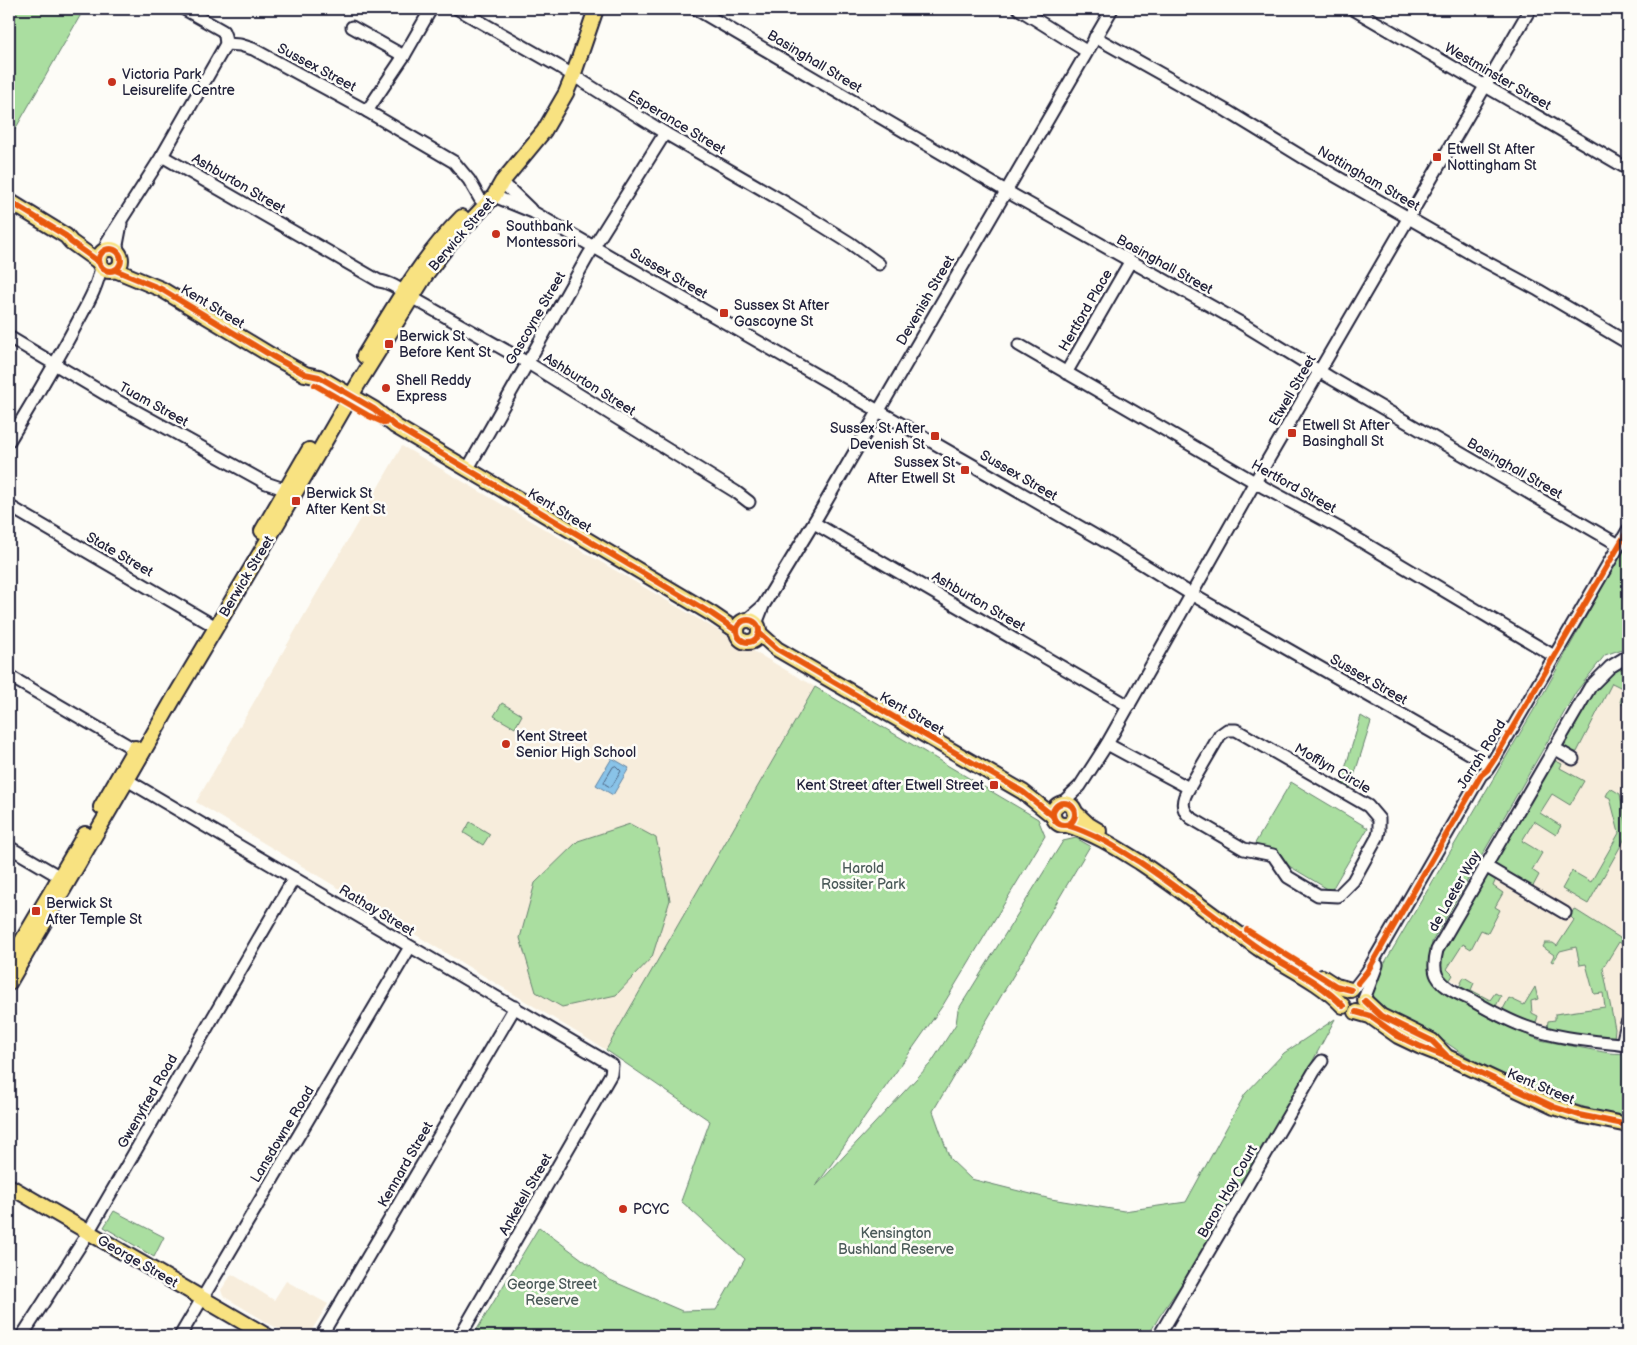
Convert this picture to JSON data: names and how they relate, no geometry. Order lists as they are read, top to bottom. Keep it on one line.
{"streets":{"main road":["Berwick Street","Kent Street","George Street"],"street":["Basinghall Street","Sussex Street","Westminster Street","Esperance Street","Nottingham Street","Ashburton Street","Devenish Street","Hertford Place","Gascoyne Street","Etwell Street","Tuam Street","Hertford Street","State Street","Jarrah Road","Mofflyn Circle","de Laeter Way","Rathay Street","Gwenyfred Road","Lansdowne Road","Kennard Street","Baron Hay Court","Anketell Street"]},"crossings":[["Basinghall Street","Devenish Street"],["Basinghall Street","Hertford Place"],["Basinghall Street","Etwell Street"],["Basinghall Street","Jarrah Road"],["Sussex Street","Berwick Street"],["Sussex Street","Devenish Street"],["Sussex Street","Gascoyne Street"],["Sussex Street","Etwell Street"],["Sussex Street","Jarrah Road"],["Westminster Street","Etwell Street"],["Esperance Street","Berwick Street"],["Esperance Street","Gascoyne Street"],["Nottingham Street","Devenish Street"],["Nottingham Street","Etwell Street"],["Ashburton Street","Berwick Street"],["Ashburton Street","Devenish Street"],["Ashburton Street","Gascoyne Street"],["Ashburton Street","Etwell Street"],["Berwick Street","Kent Street"],["Berwick Street","Tuam Street"],["Berwick Street","State Street"],["Berwick Street","Rathay Street"],["Devenish Street","Kent Street"],["Kent Street","Gascoyne Street"],["Kent Street","Etwell Street"],["Kent Street","Jarrah Road"],["Hertford Place","Hertford Street"],["Etwell Street","Hertford Street"],["Hertford Street","Jarrah Road"],["Rathay Street","Gwenyfred Road"],["Rathay Street","Lansdowne Road"],["Rathay Street","Kennard Street"],["Rathay Street","Anketell Street"],["Gwenyfred Road","George Street"],["Lansdowne Road","George Street"]],"parks":["Harold Rossiter Park","Kensington Bushland Reserve","George Street Reserve"],"places":{"other":["Victoria Park Leisurelife Centre","Southbank Montessori","Shell Reddy Express","Kent Street Senior High School","PCYC"],"transit":["Etwell St After Nottingham St","Sussex St After Gascoyne St","Berwick St Before Kent St","Etwell St After Basinghall St","Sussex St After Devenish St","Sussex St After Etwell St","Berwick St After Kent St","Kent Street after Etwell Street","Berwick St After Temple St"]}}
